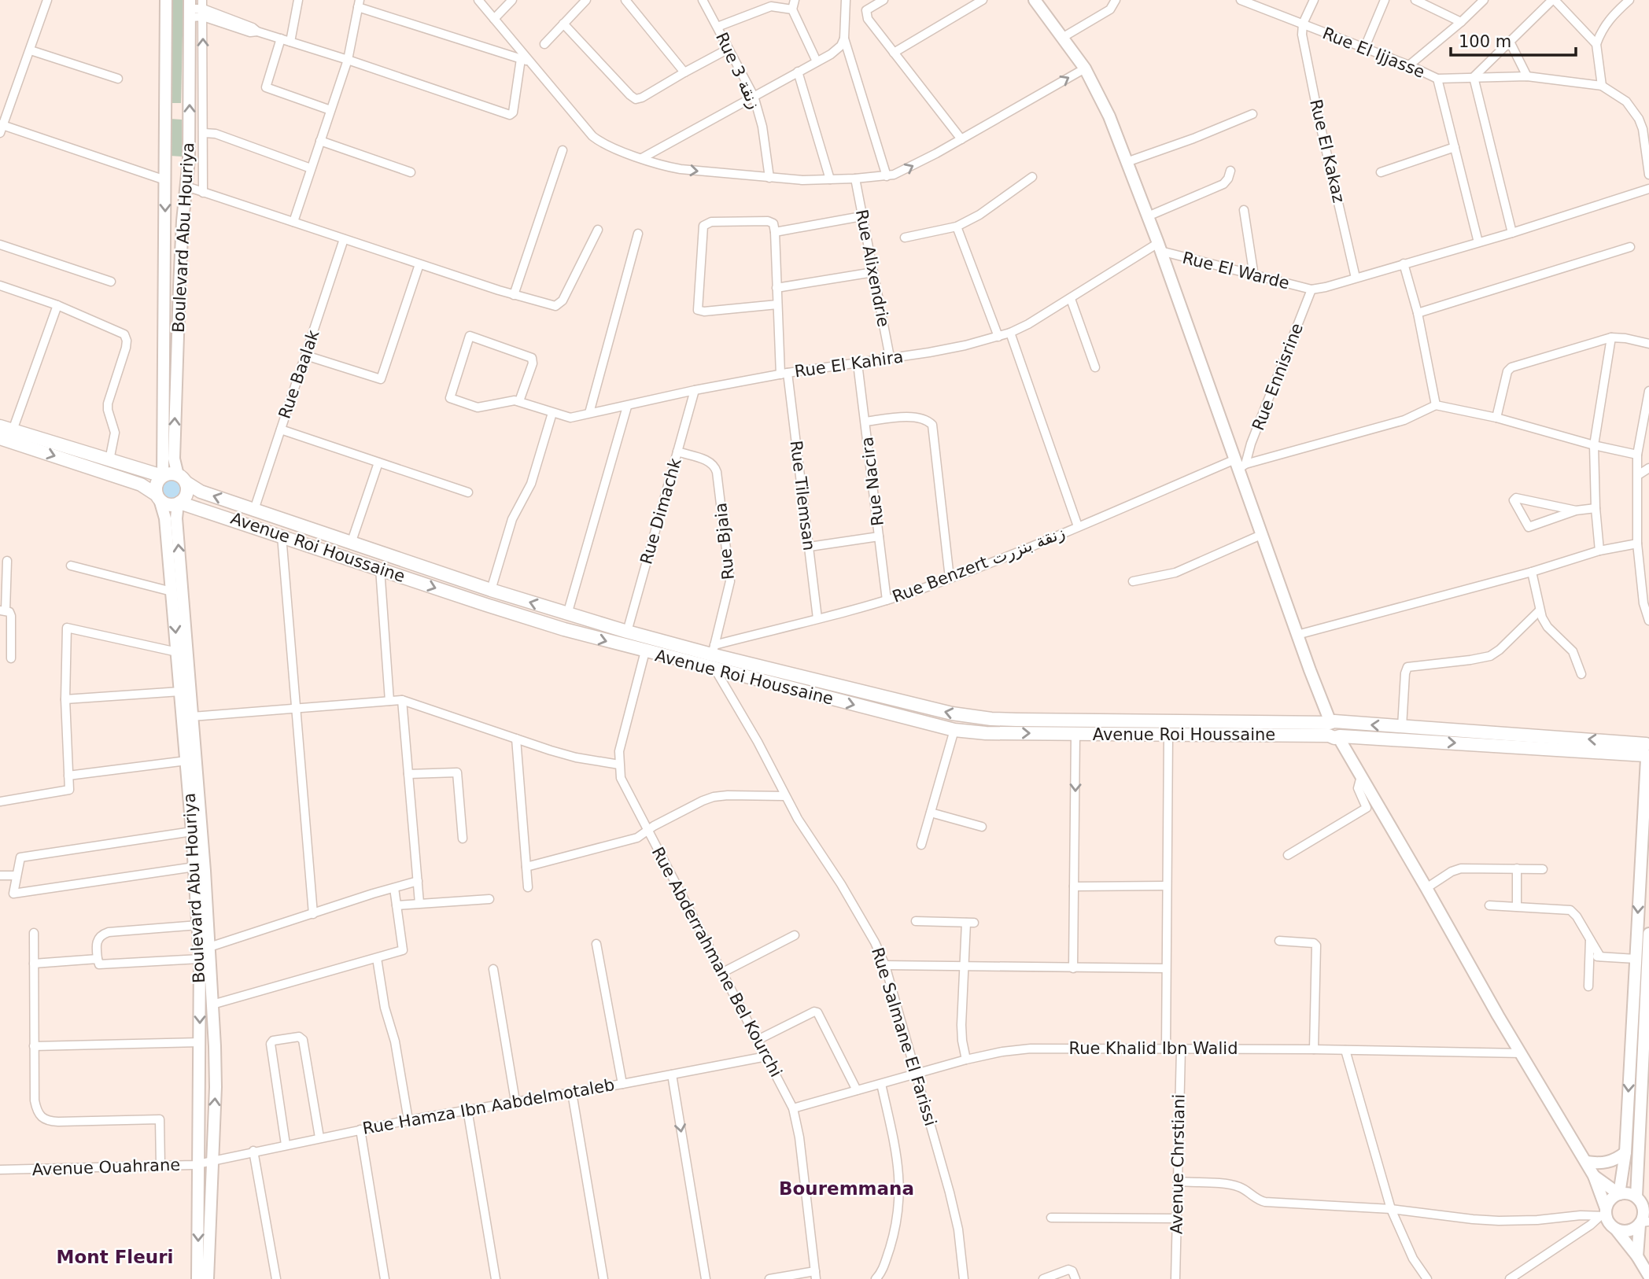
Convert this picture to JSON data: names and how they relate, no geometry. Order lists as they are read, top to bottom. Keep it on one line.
{"streets":{"main road":["Boulevard Abu Houriya","Avenue Roi Houssaine"],"street":["Rue El Ijjasse","Rue 3 زنقة","Rue El Kakaz","Rue Alixendrie","Rue El Warde","Rue El Kahira","Rue Baalak","Rue Ennisrine","Rue Nacira","Rue Tilemsan","Rue Dimachk","Rue Bjaia","Rue Benzert زنقة بنزرت","Rue Abderrahmane Bel Kourchi","Rue Salmane El Farissi","Rue Khalid Ibn Walid","Rue Hamza Ibn Aabdelmotaleb","Avenue Chrstiani","Avenue Ouahrane"]},"crossings":[["Rue El Ijjasse","Rue El Kakaz"],["Boulevard Abu Houriya","Avenue Roi Houssaine"],["Boulevard Abu Houriya","Rue Hamza Ibn Aabdelmotaleb"],["Boulevard Abu Houriya","Avenue Ouahrane"],["Rue Alixendrie","Rue El Kahira"],["Rue El Warde","Rue El Kahira"],["Rue El Warde","Rue Ennisrine"],["Rue El Kahira","Rue Nacira"],["Rue El Kahira","Rue Tilemsan"],["Rue El Kahira","Rue Dimachk"],["Rue Baalak","Avenue Roi Houssaine"],["Rue Ennisrine","Rue Benzert زنقة بنزرت"],["Rue Nacira","Rue Benzert زنقة بنزرت"],["Rue Tilemsan","Rue Benzert زنقة بنزرت"],["Rue Dimachk","Rue Bjaia"],["Rue Dimachk","Avenue Roi Houssaine"],["Rue Bjaia","Avenue Roi Houssaine"],["Rue Bjaia","Rue Benzert زنقة بنزرت"],["Avenue Roi Houssaine","Rue Benzert زنقة بنزرت"],["Avenue Roi Houssaine","Rue Abderrahmane Bel Kourchi"],["Avenue Roi Houssaine","Rue Salmane El Farissi"],["Rue Abderrahmane Bel Kourchi","Rue Khalid Ibn Walid"],["Rue Abderrahmane Bel Kourchi","Rue Hamza Ibn Aabdelmotaleb"],["Rue Salmane El Farissi","Rue Khalid Ibn Walid"],["Rue Khalid Ibn Walid","Avenue Chrstiani"],["Rue Hamza Ibn Aabdelmotaleb","Avenue Ouahrane"]],"districts":["Bouremmana","Mont Fleuri"],"scale_bar":"100 m"}
